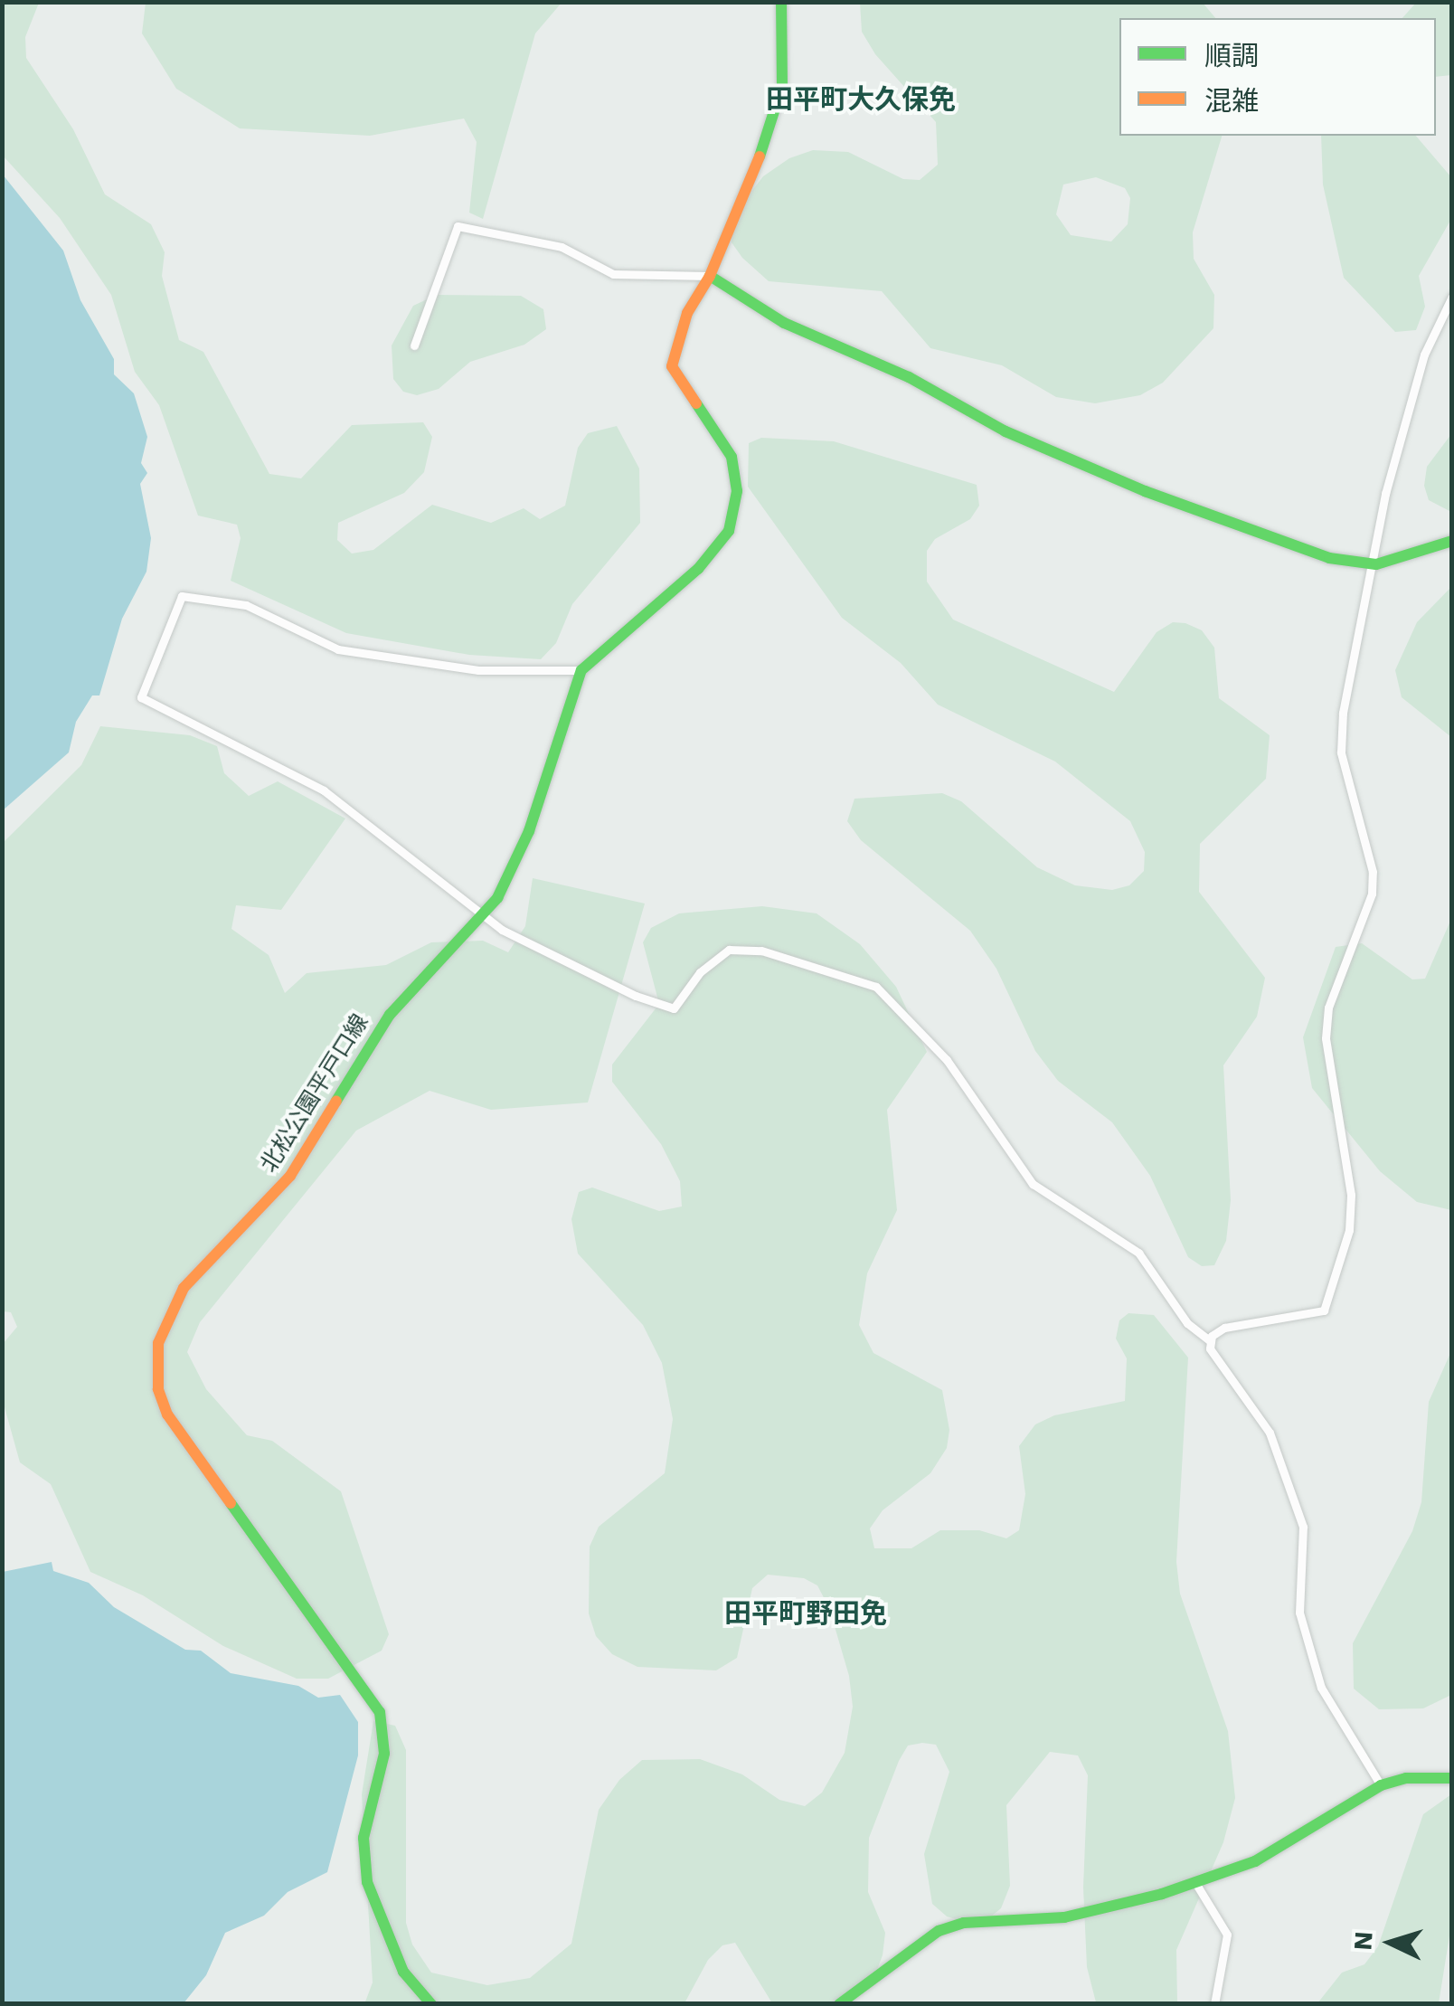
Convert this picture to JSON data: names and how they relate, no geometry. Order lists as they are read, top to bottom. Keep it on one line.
{"streets":{"main road":["北松公園平戸口線"]},"districts":["田平町大久保免","田平町野田免"],"legend":["順調","混雑"],"north":"left"}
